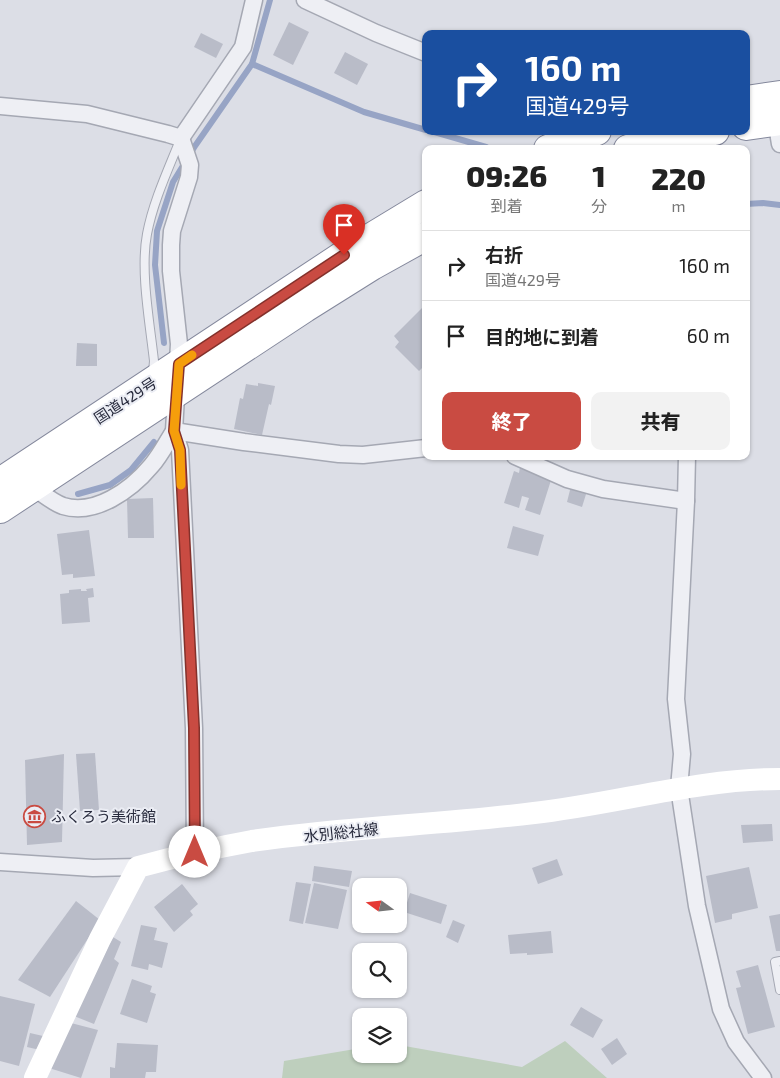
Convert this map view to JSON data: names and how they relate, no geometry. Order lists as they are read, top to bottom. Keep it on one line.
{"streets":{"highway":["国道429号"],"main road":["水別総社線"]},"places":{"museum":["ふくろう美術館"]},"north":"left","page":{"turn":["160 m","国道429号"],"eta":["09:26","到着","1","分","220","m"],"list":[{"name":"右折","note":"国道429号","value":"160 m"},{"name":"目的地に到着","value":"60 m"}],"buttons":["終了","共有"]}}
